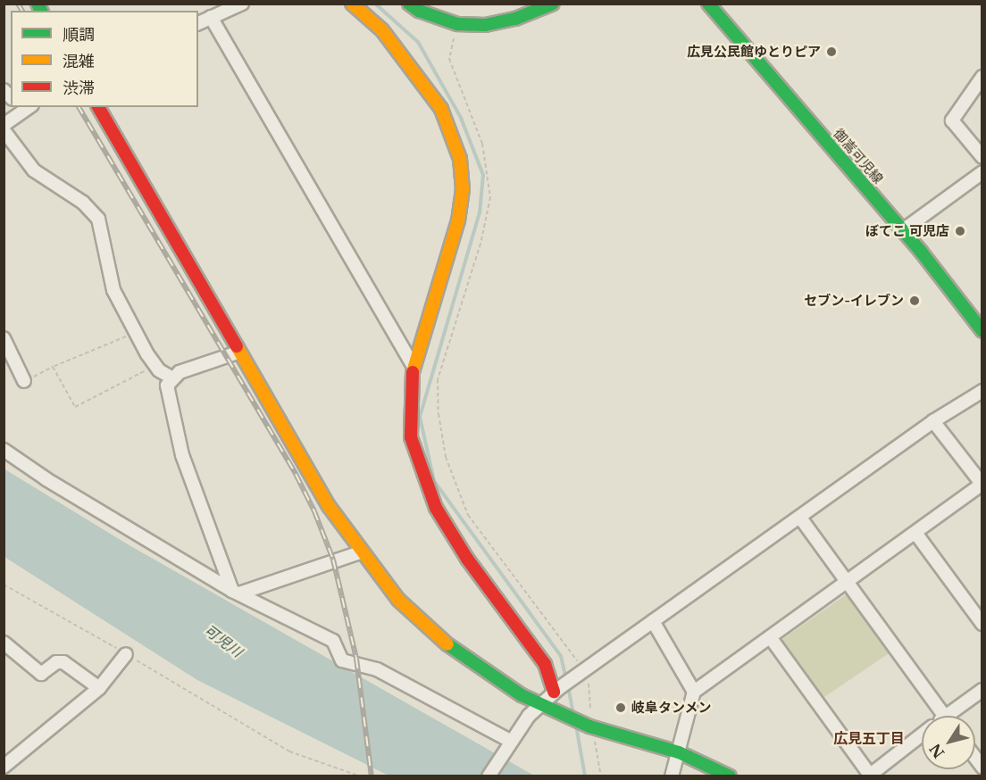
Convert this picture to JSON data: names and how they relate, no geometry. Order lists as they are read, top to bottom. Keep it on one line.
{"streets":{"street":["御嵩可児線"]},"districts":["広見五丁目"],"water":["可児川"],"places":["広見公民館ゆとりピア","ぼてこ 可児店","セブン-イレブン","岐阜タンメン"],"legend":["順調","混雑","渋滞"],"north":"bottom left"}
